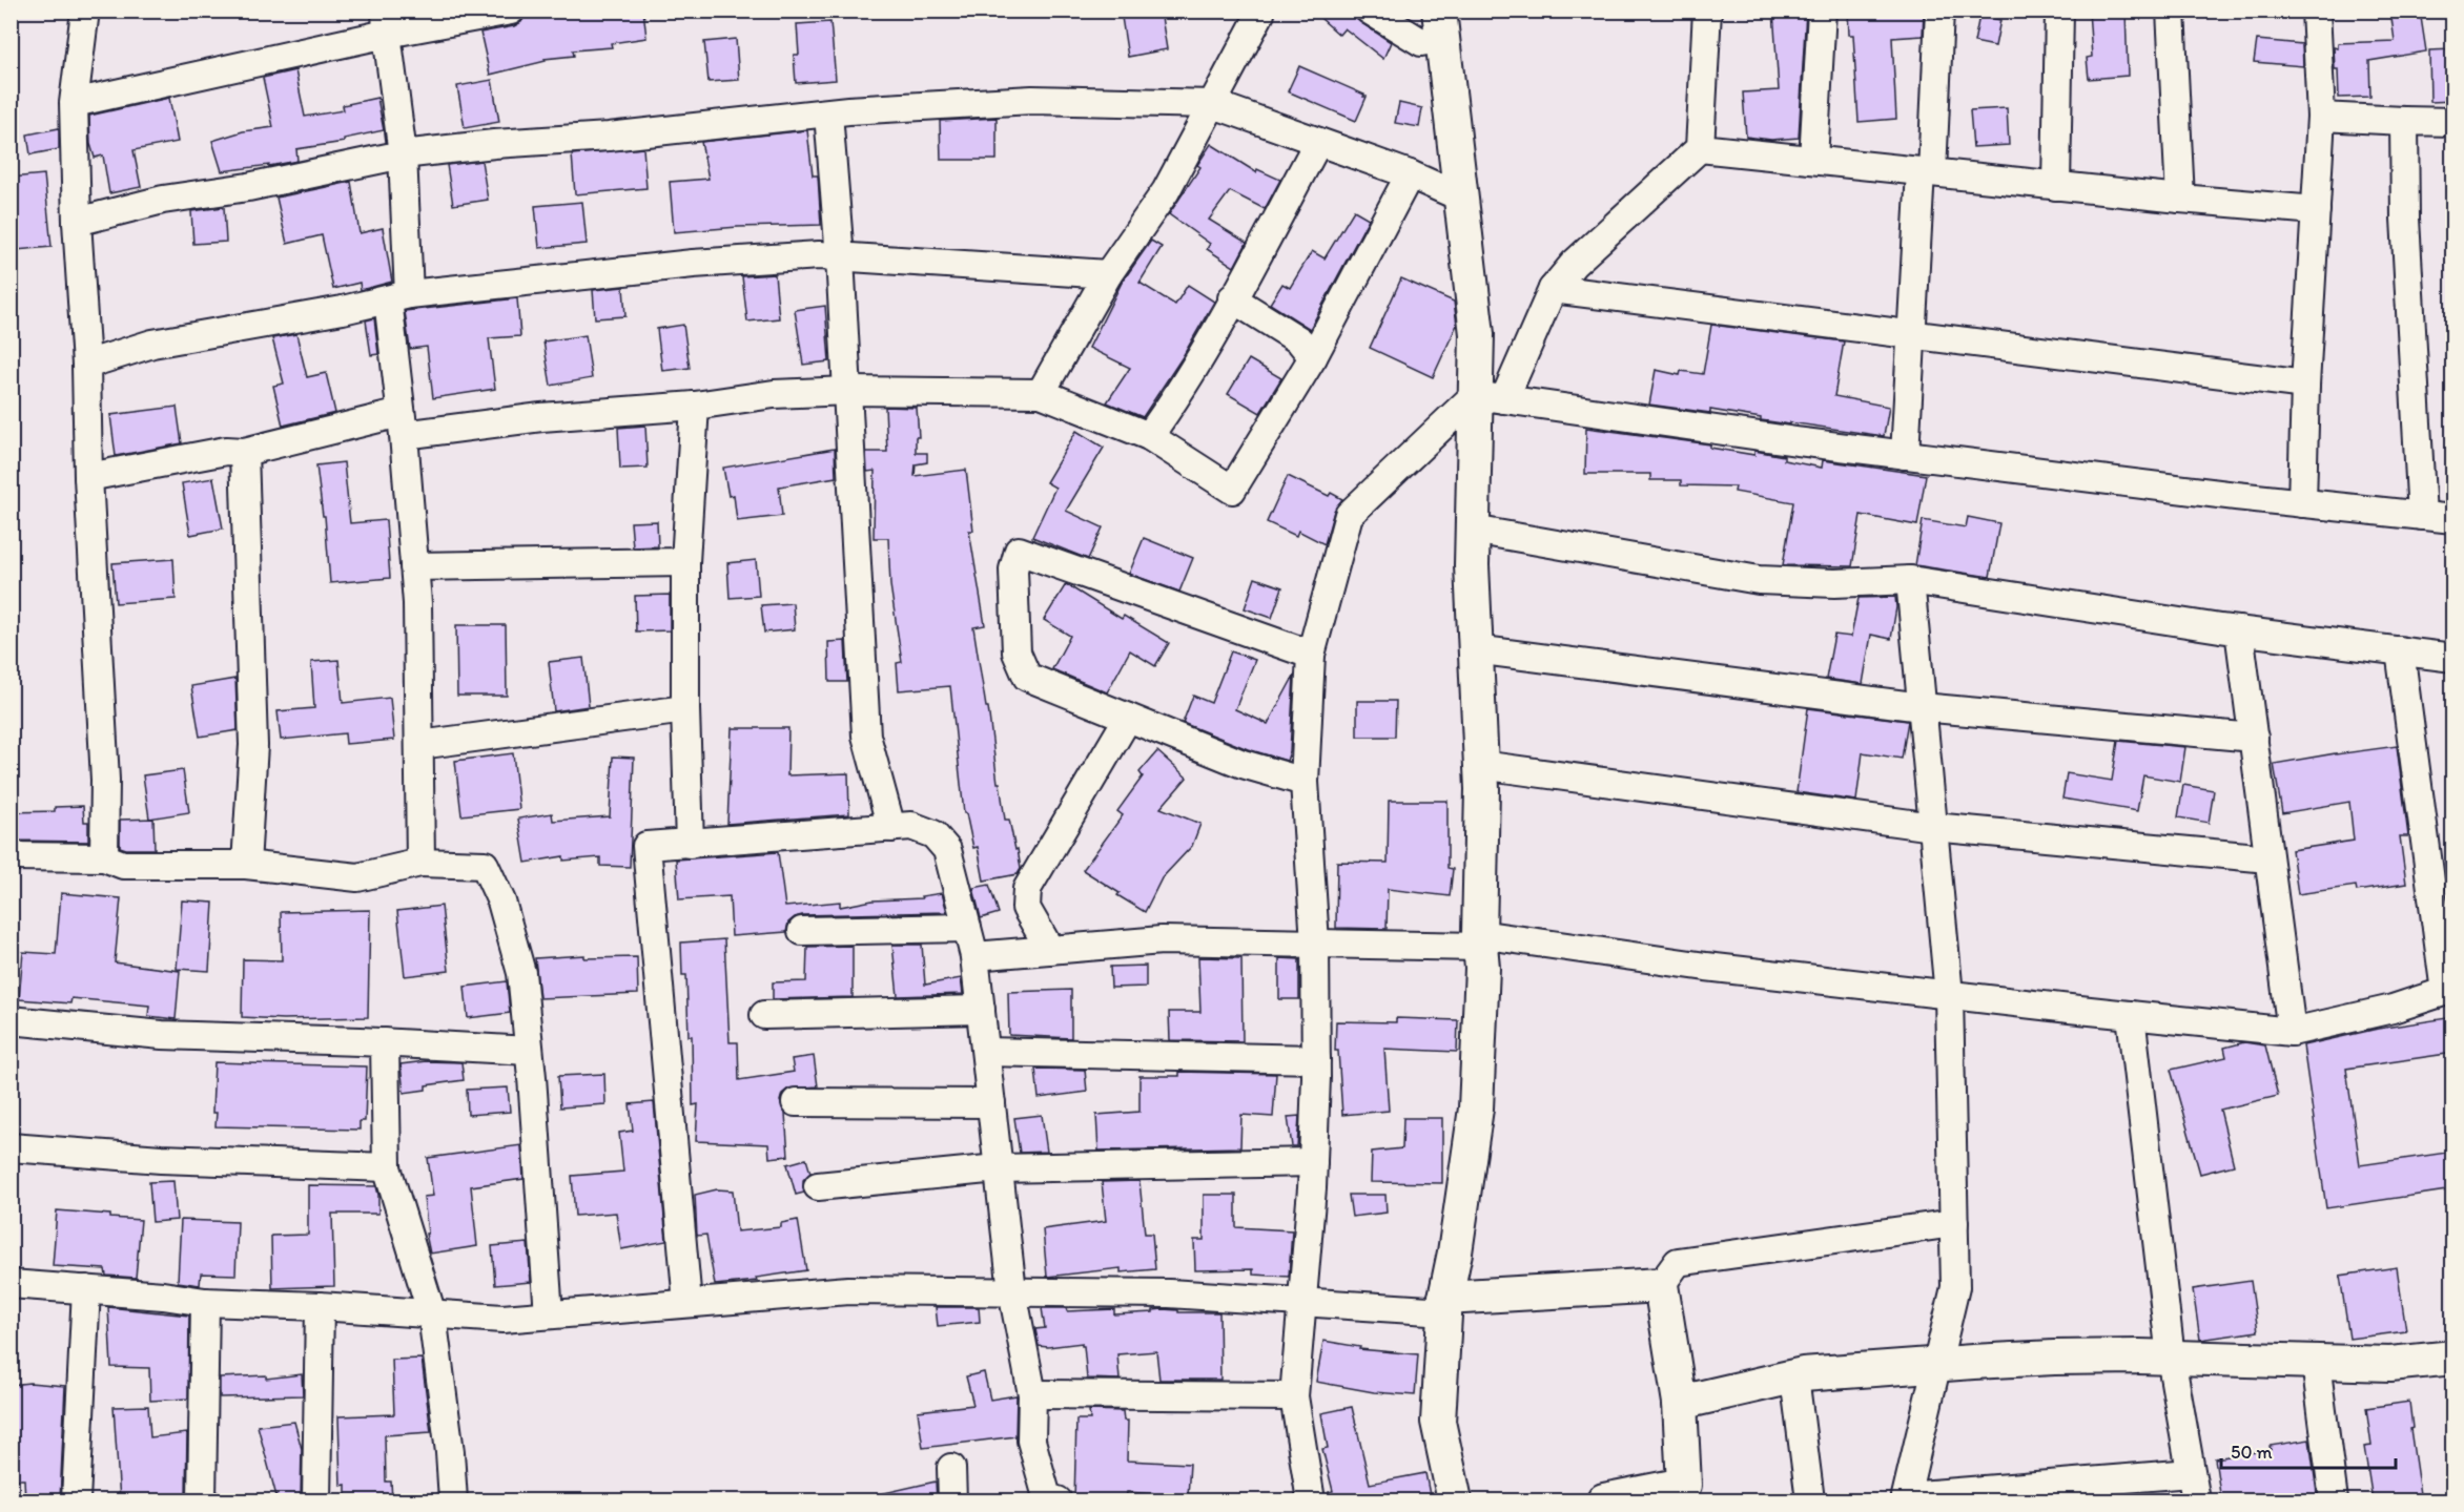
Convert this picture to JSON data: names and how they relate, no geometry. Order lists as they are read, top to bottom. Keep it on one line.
{"scale_bar":"50 m"}
